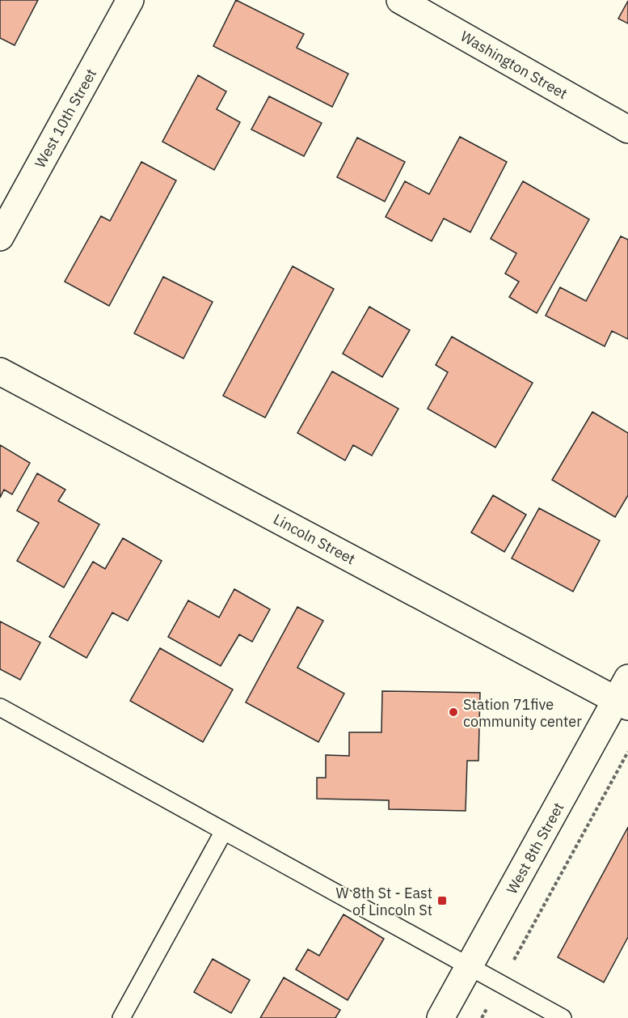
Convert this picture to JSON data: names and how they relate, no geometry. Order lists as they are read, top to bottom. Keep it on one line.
{"streets":{"street":["Washington Street","West 10th Street","Lincoln Street","West 8th Street"]},"crossings":[["Lincoln Street","West 8th Street"]],"places":{"other":["Station 71five community center"],"transit":["W 8th St - East of Lincoln St"]}}
